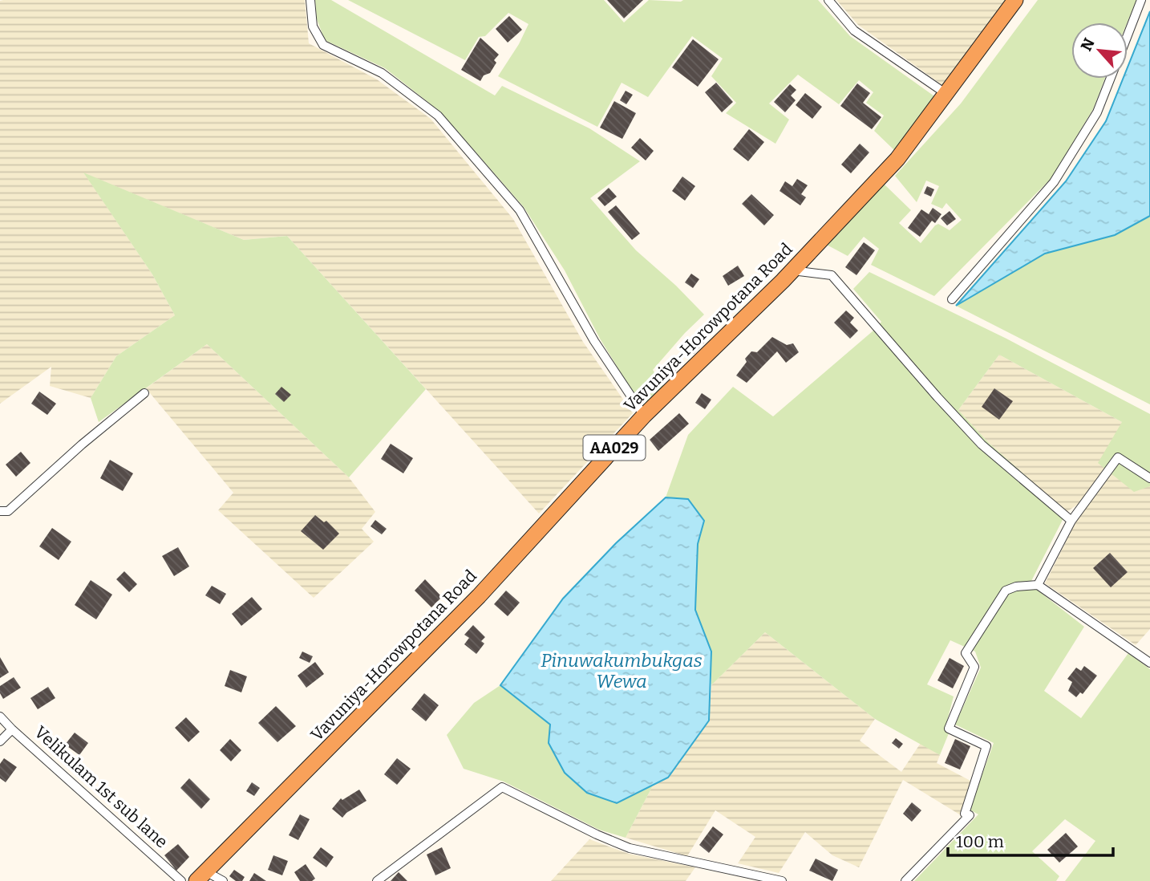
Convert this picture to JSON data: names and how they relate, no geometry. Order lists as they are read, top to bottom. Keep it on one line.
{"streets":{"highway":["Vavuniya-Horowpotana Road","AA029"],"street":["Velikulam 1st sub lane"]},"water":["Pinuwakumbukgas Wewa"],"scale_bar":"100 m","north":"top left"}
